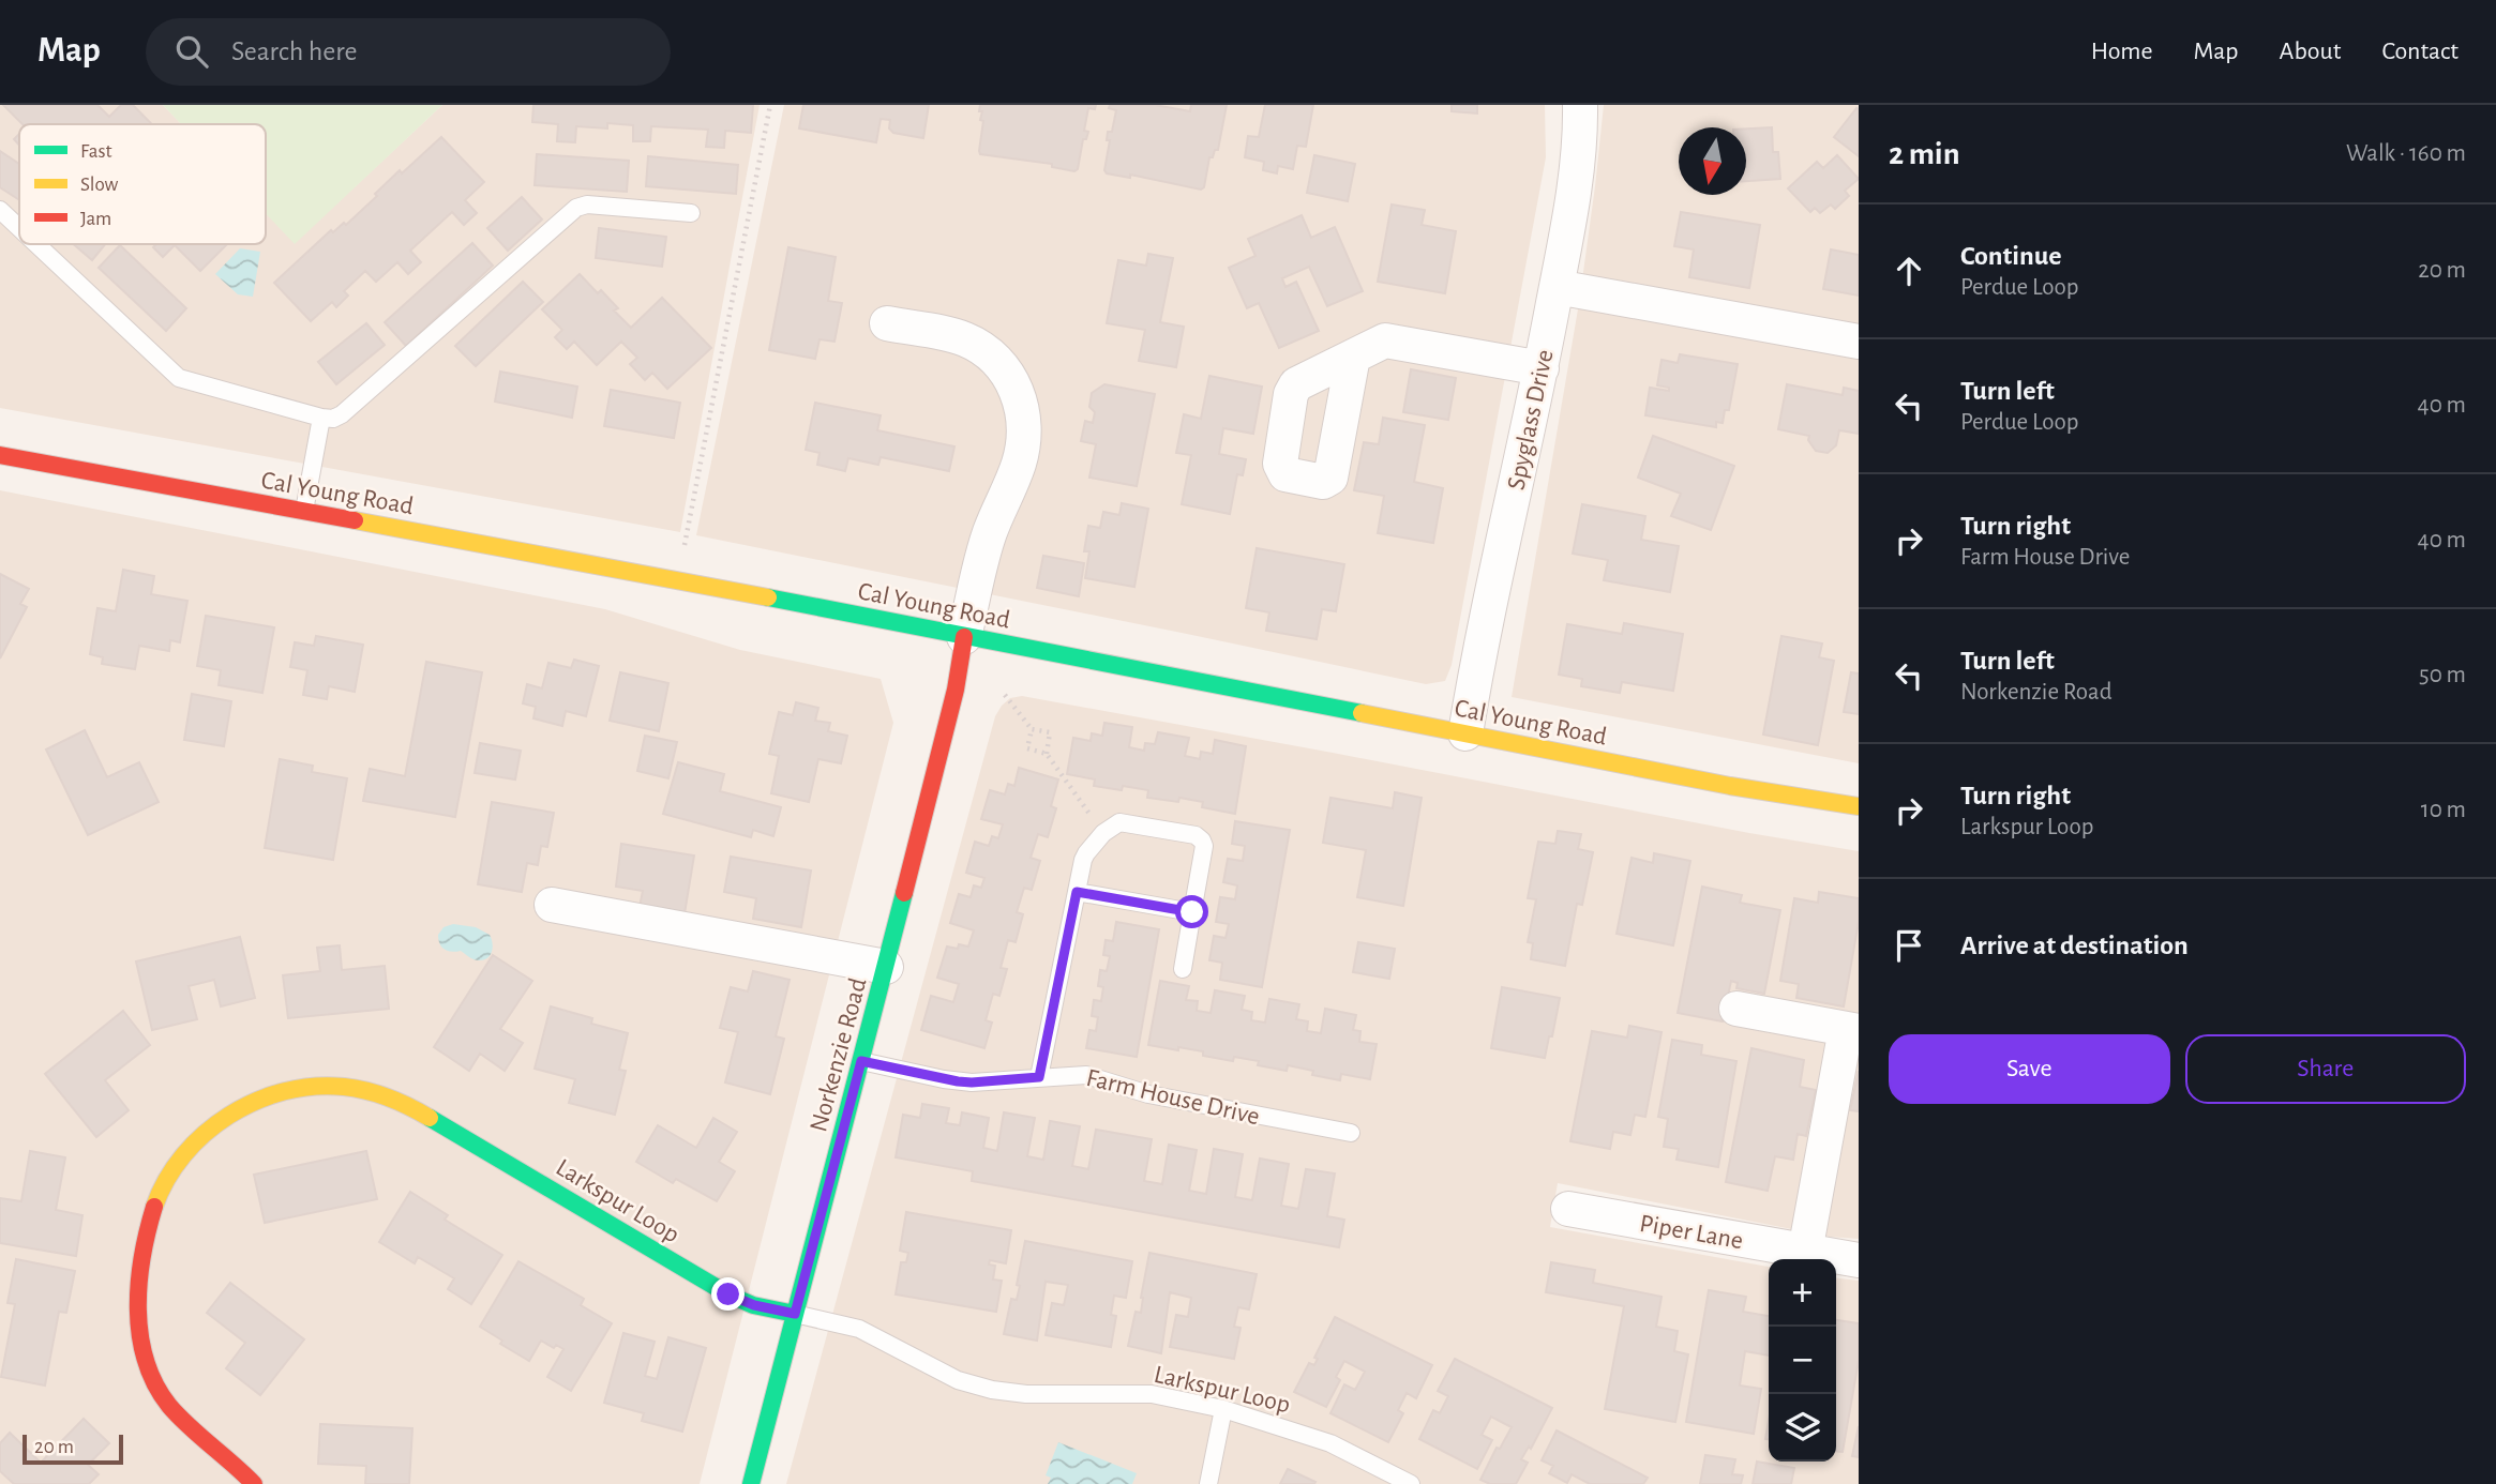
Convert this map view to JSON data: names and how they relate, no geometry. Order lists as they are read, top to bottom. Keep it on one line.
{"streets":{"street":["Spyglass Drive","Cal Young Road","Norkenzie Road","Larkspur Loop","Piper Lane"],"lane":["Farm House Drive"]},"crossings":[["Spyglass Drive","Cal Young Road"],["Cal Young Road","Norkenzie Road"],["Norkenzie Road","Farm House Drive"],["Norkenzie Road","Larkspur Loop"]],"legend":["Fast","Slow","Jam"],"scale_bar":"20 m","north":"bottom","page":{"header":"Map","search":"Search here","nav":["Home","Map","About","Contact"],"heading":["2 min","Walk · 160 m"],"list":[["Continue","Perdue Loop","20 m"],["Turn left","Perdue Loop","40 m"],["Turn right","Farm House Drive","40 m"],["Turn left","Norkenzie Road","50 m"],["Turn right","Larkspur Loop","10 m"],"Arrive at destination"],"buttons":["Save","Share"],"map_buttons":["+","−"],"scale":"20 m"}}
